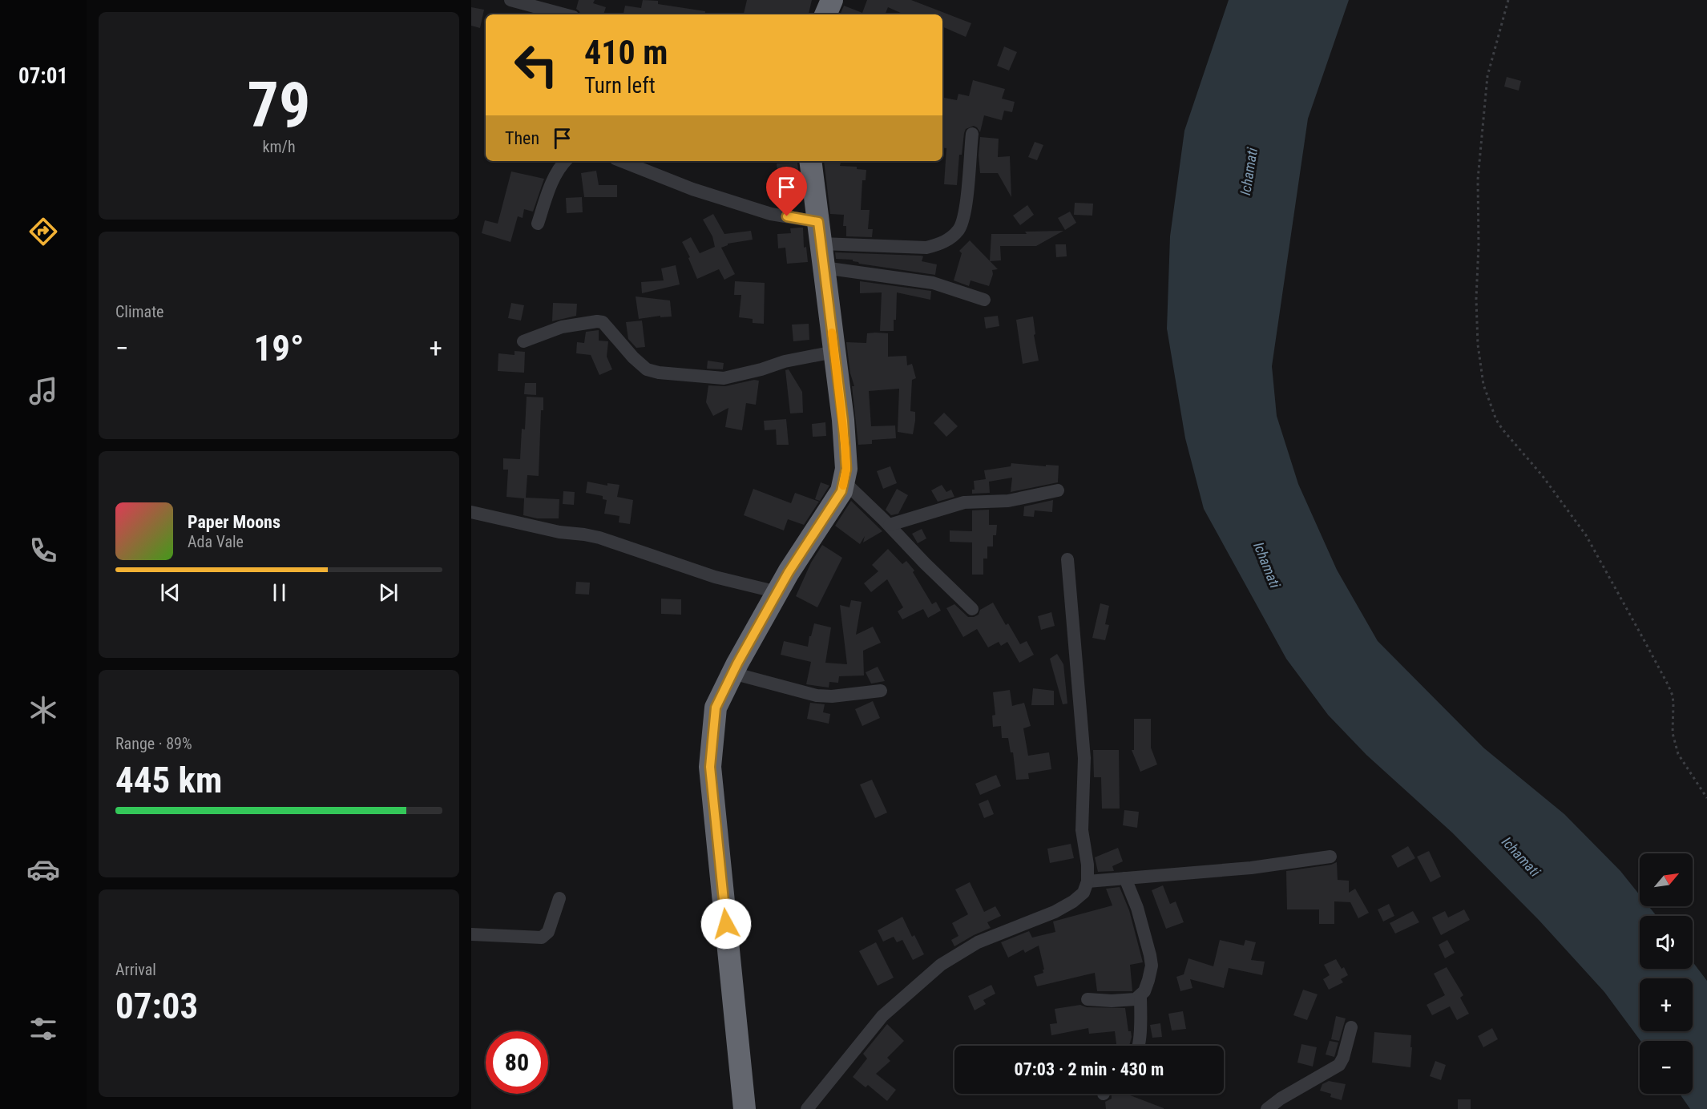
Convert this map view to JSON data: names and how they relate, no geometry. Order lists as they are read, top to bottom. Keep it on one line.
{"water":["Ichamati"],"north":"top right","page":{"tabs":"07:01","tile":[["79","km/h"],"Climate",["Range · 89%","445 km"],["Arrival","07:03"]],"turn":["410 m","Turn left"],"then":"Then","heat":["−","19°","+"],"song":["Paper Moons","Ada Vale"],"map_buttons":["+","−"],"limit":"80","trip":"07:03 · 2 min · 430 m"}}
